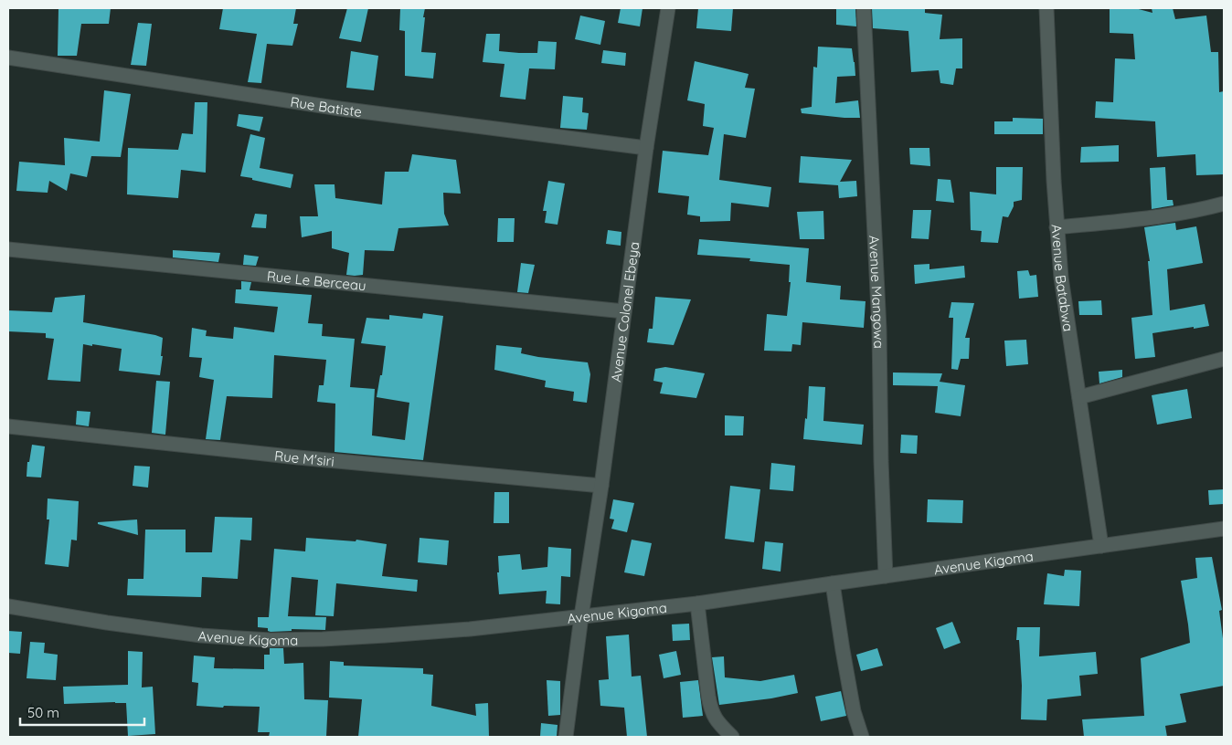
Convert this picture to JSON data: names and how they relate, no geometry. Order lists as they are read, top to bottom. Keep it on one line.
{"streets":{"street":["Rue Batiste","Avenue Batabwa","Rue Le Berceau","Avenue Mangowa","Avenue Colonel Ebeya","Rue M'siri","Avenue Kigoma"]},"crossings":[["Rue Batiste","Avenue Colonel Ebeya"],["Avenue Batabwa","Avenue Kigoma"],["Rue Le Berceau","Avenue Colonel Ebeya"],["Avenue Mangowa","Avenue Kigoma"],["Avenue Colonel Ebeya","Rue M'siri"],["Avenue Colonel Ebeya","Avenue Kigoma"]],"scale_bar":"50 m"}
